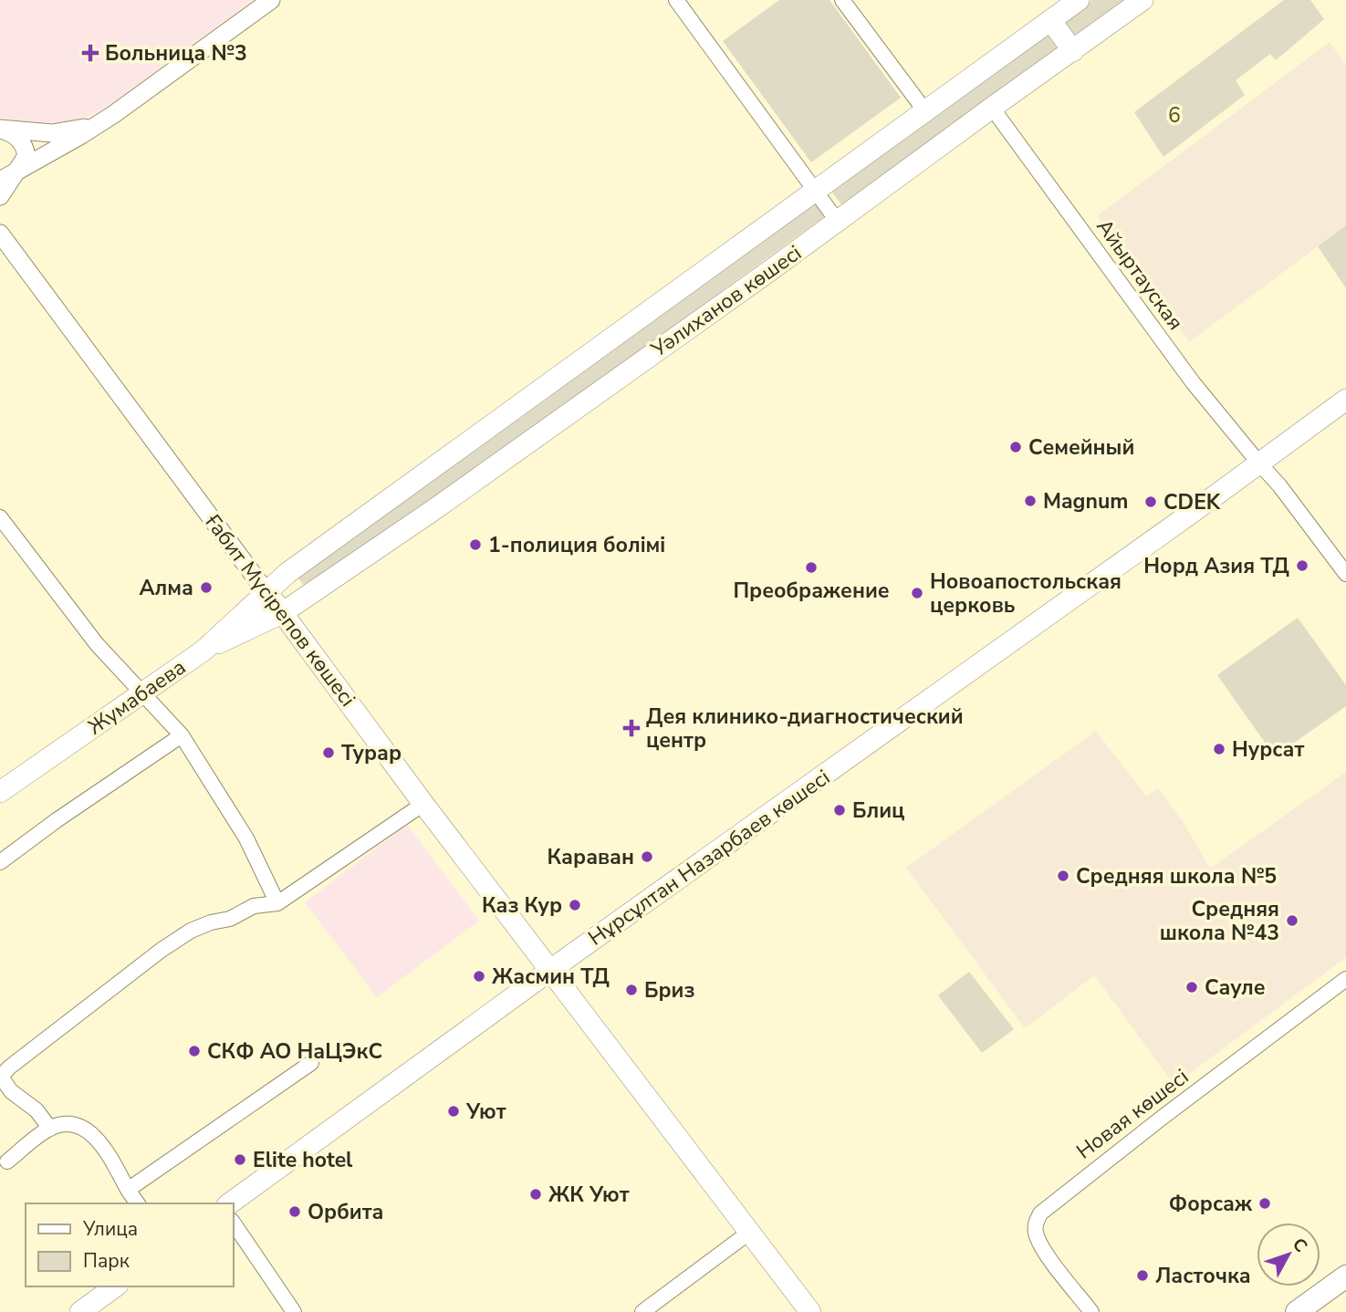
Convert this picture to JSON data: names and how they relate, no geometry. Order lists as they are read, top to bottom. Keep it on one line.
{"streets":{"main road":["Уәлиханов көшесі","Ғабит Мүсірепов көшесі","Жумабаева","Нұрсұлтан Назарбаев көшесі"],"street":["Айыртауская","Новая көшесі"]},"crossings":[["Айыртауская","Уәлиханов көшесі"],["Айыртауская","Нұрсұлтан Назарбаев көшесі"],["Уәлиханов көшесі","Ғабит Мүсірепов көшесі"],["Уәлиханов көшесі","Жумабаева"],["Ғабит Мүсірепов көшесі","Жумабаева"],["Ғабит Мүсірепов көшесі","Нұрсұлтан Назарбаев көшесі"]],"parks":["6"],"places":{"health":["Больница №3","Дея клинико-диагностический центр"],"other":["Семейный","Magnum","CDEK","1-полиция болiмi","Норд Азия ТД","Преображение","Алма","Новоапостольская церковь","Нурсат","Турар","Блиц","Караван","Средняя школа №5","Каз Кур","Средняя школа №43","Жасмин ТД","Сауле","Бриз","СКФ АО НаЦЭкС","Уют","Elite hotel","ЖК Уют","Форсаж","Орбита","Ласточка"]},"legend":["Улица","Парк"],"north":"top right"}
